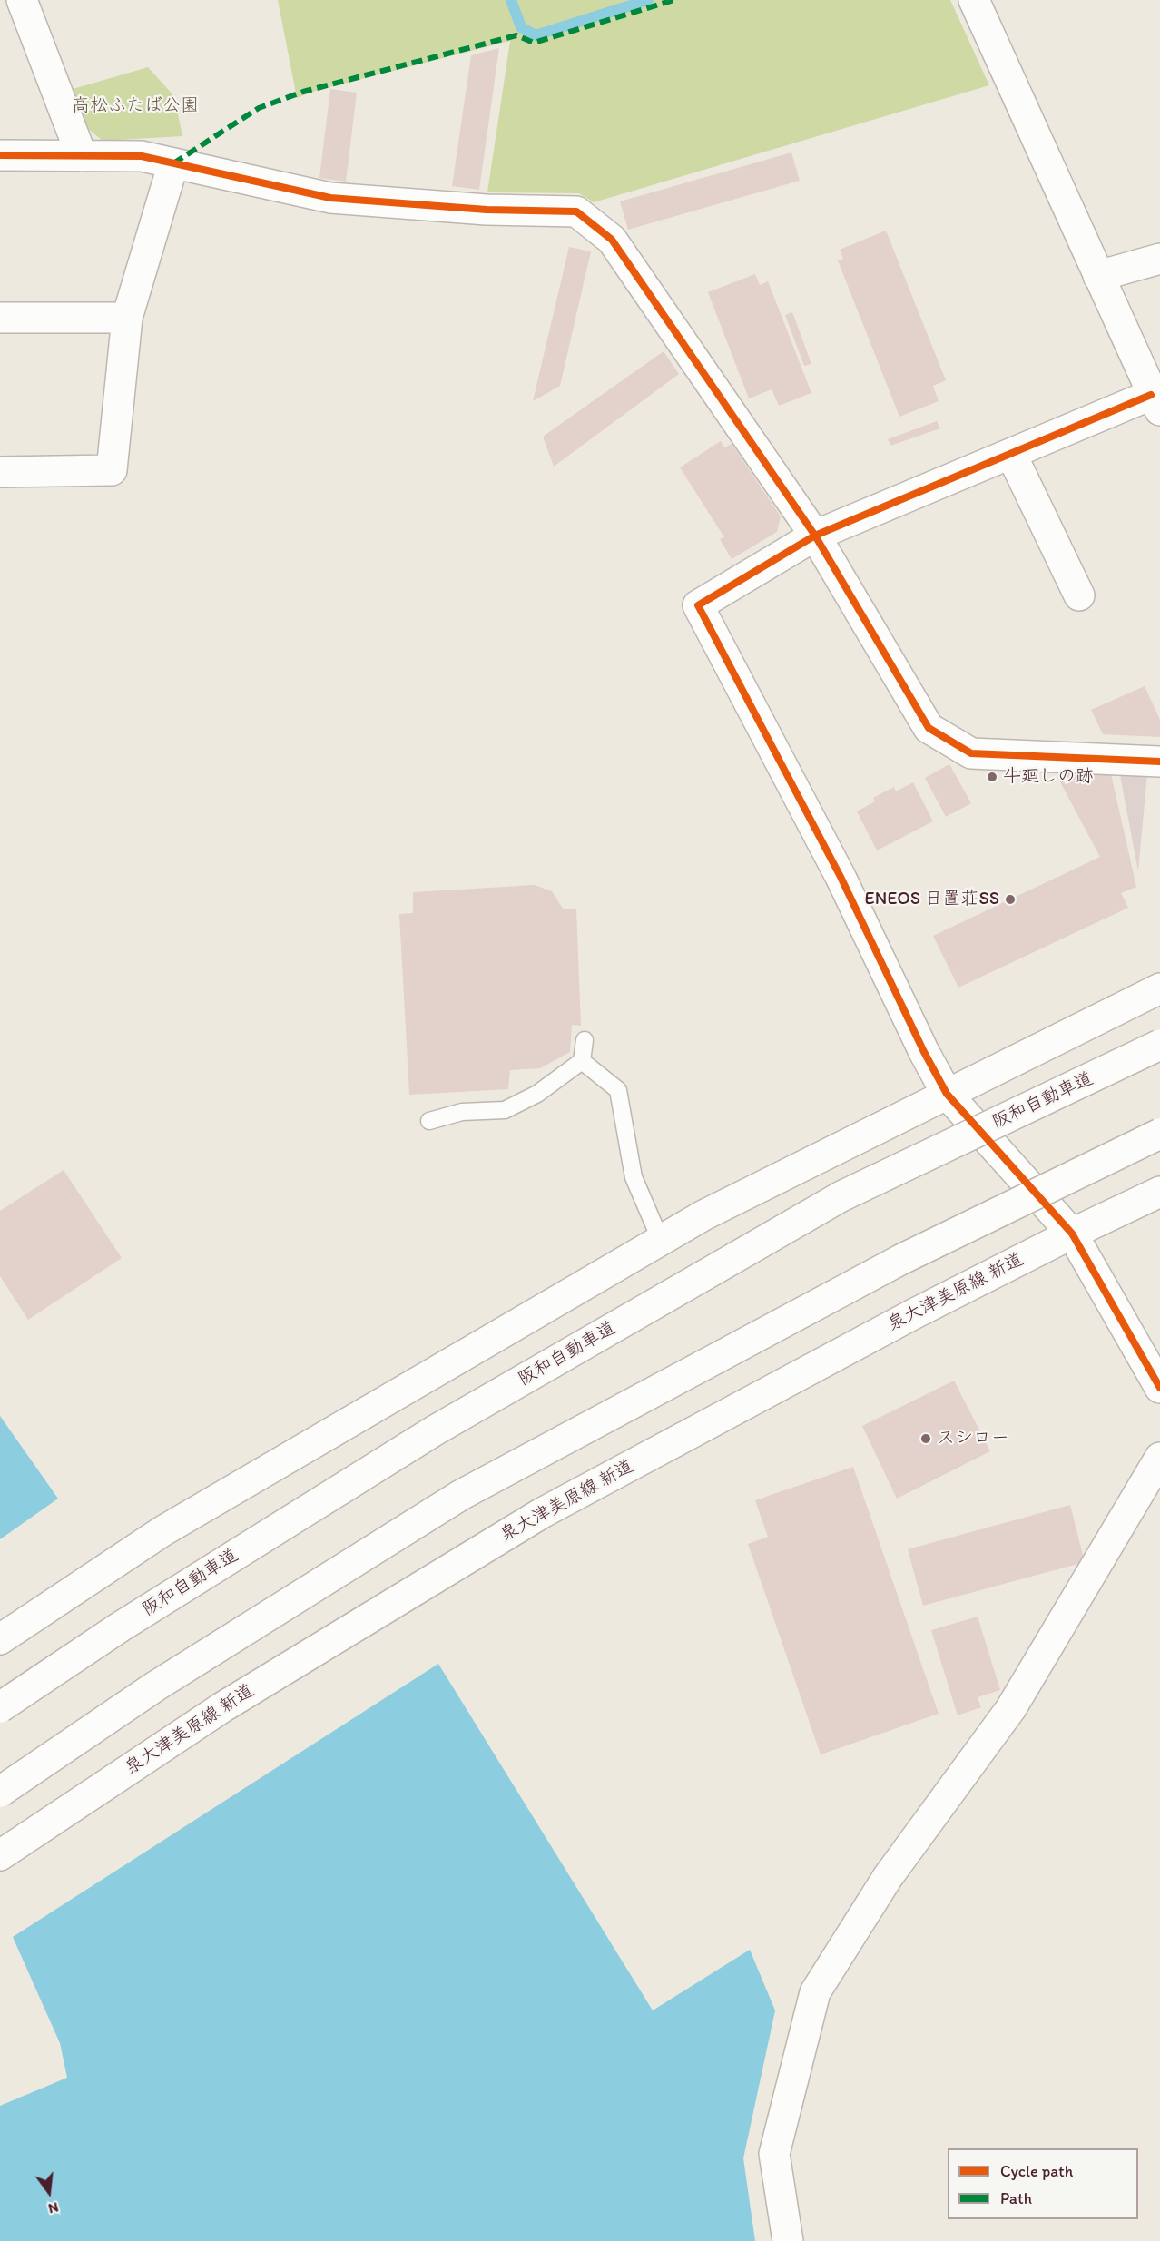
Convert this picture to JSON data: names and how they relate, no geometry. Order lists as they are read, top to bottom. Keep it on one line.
{"streets":{"main road":["阪和自動車道","泉大津美原線 新道"]},"parks":["高松ふたば公園"],"places":["牛廻しの跡","ENEOS 日置荘SS","スシロー"],"legend":["Cycle path","Path"],"north":"bottom"}
